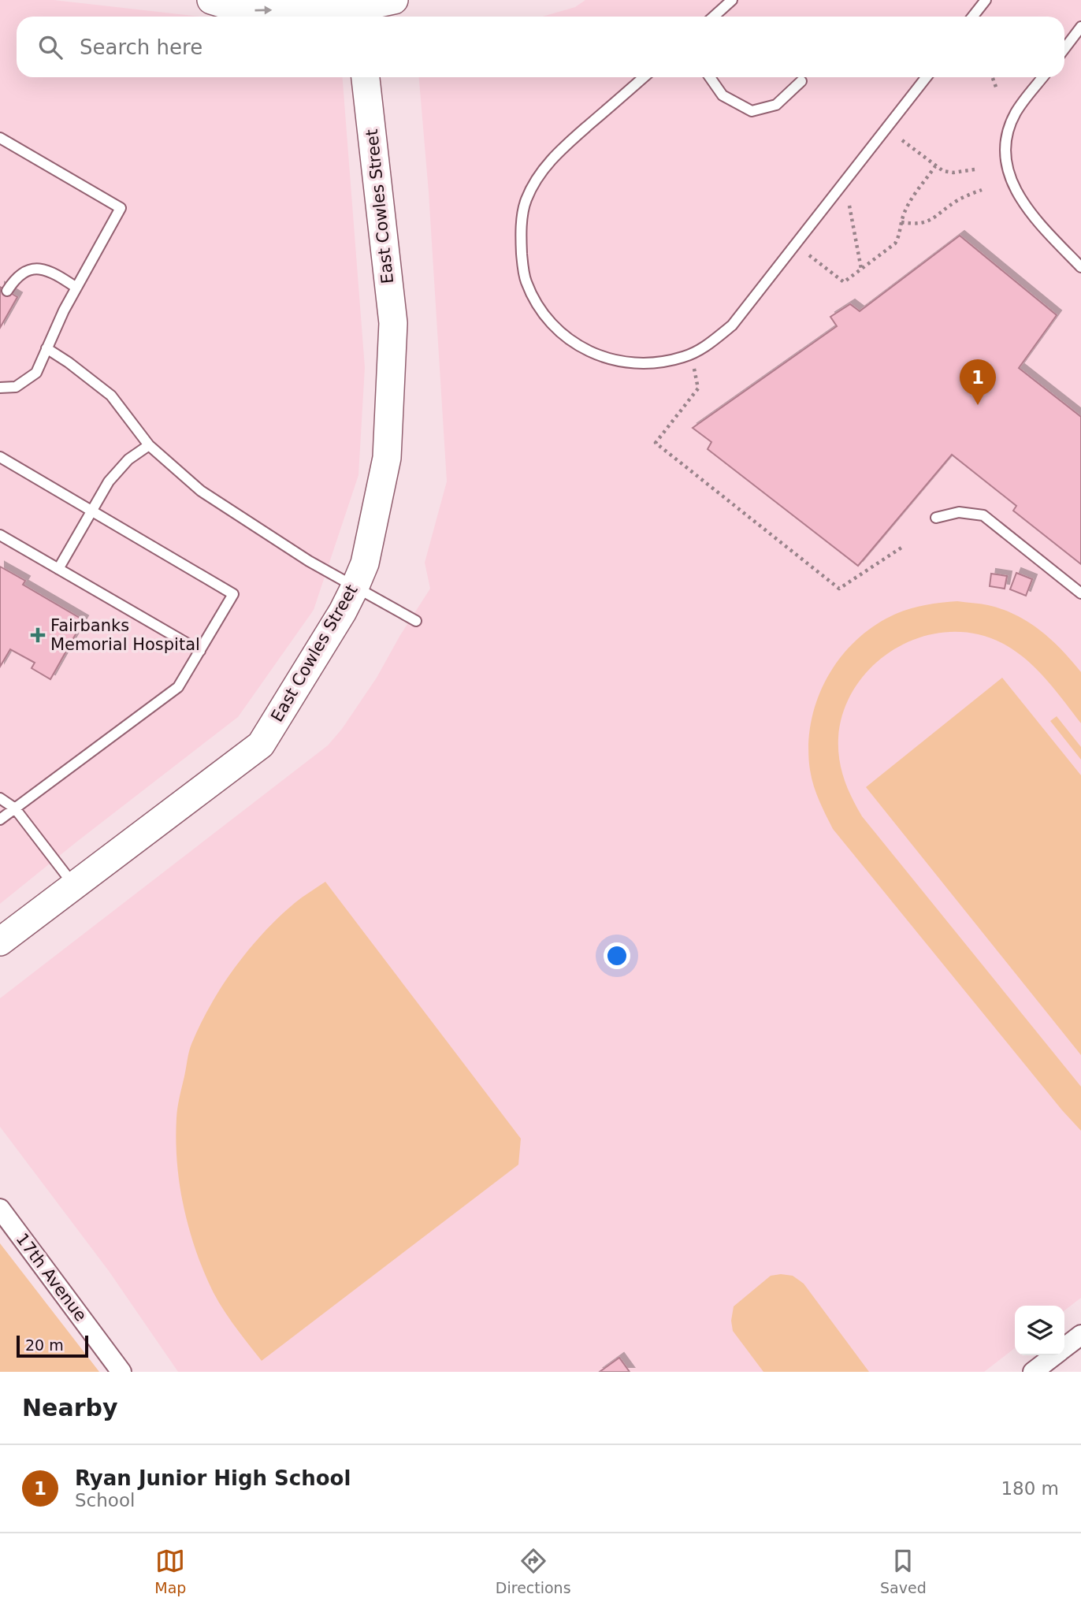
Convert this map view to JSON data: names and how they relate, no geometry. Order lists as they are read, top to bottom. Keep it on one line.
{"streets":{"street":["East Cowles Street","17th Avenue"]},"places":{"health":["Fairbanks Memorial Hospital"]},"scale_bar":"20 m","page":{"search":"Search here","pins":"1","scale":"20 m","heading":"Nearby","list":[{"mark":"1","name":"Ryan Junior High School","note":"School","value":"180 m"}],"nav":["Map","Directions","Saved"]}}
